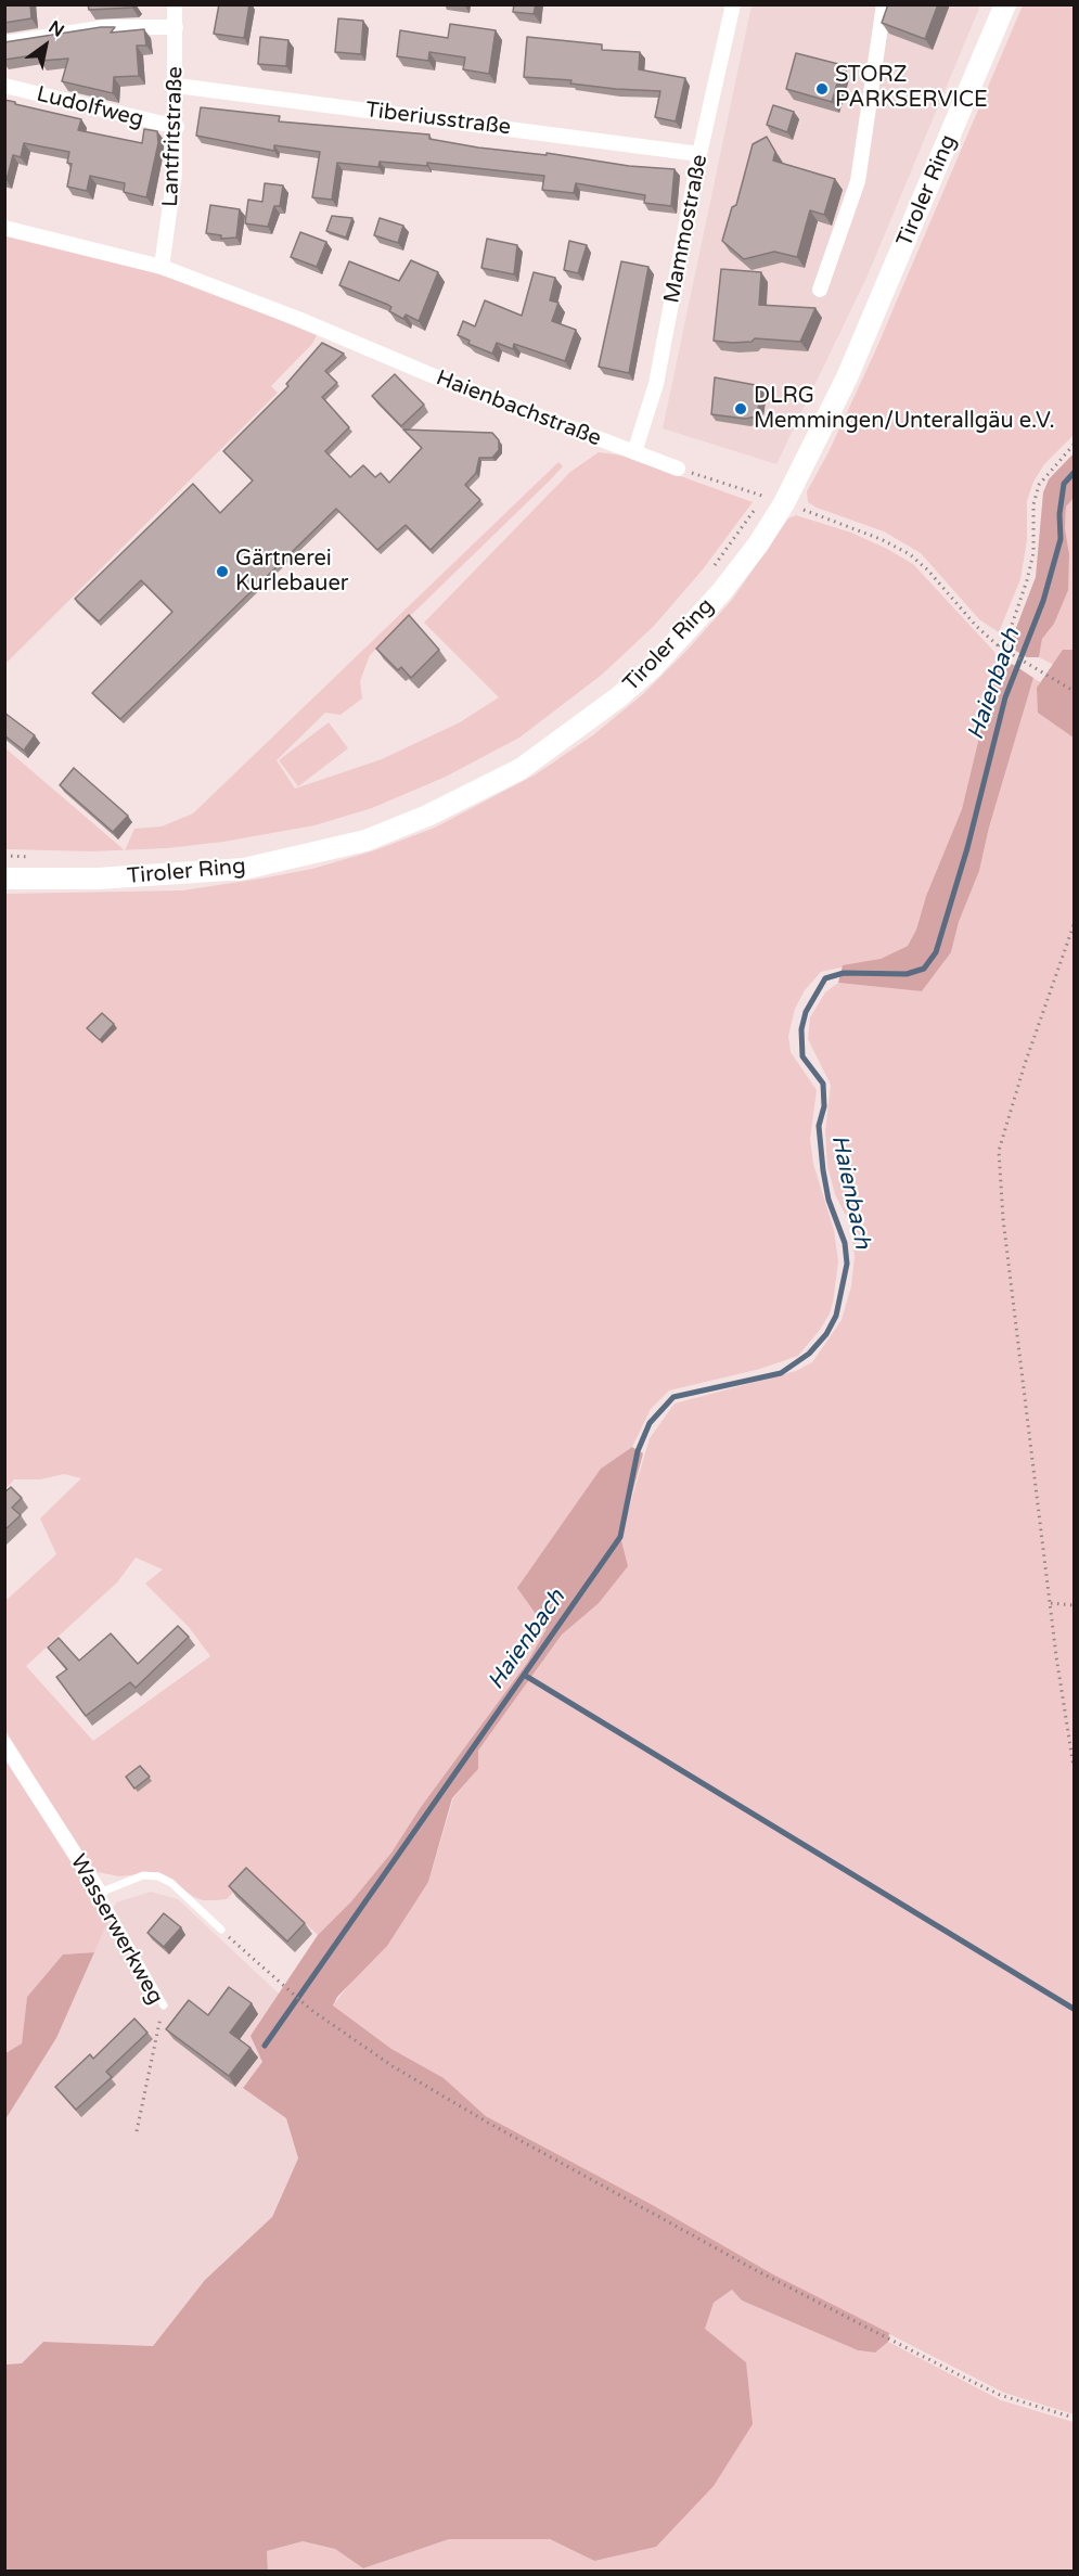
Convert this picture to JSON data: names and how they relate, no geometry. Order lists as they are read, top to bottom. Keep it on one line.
{"streets":{"main road":["Tiroler Ring"],"street":["Ludolfweg","Tiberiusstraße","Lantfritstraße","Mammostraße","Haienbachstraße","Wasserwerkweg"]},"crossings":[["Ludolfweg","Lantfritstraße"],["Tiberiusstraße","Lantfritstraße"],["Tiberiusstraße","Mammostraße"],["Lantfritstraße","Haienbachstraße"],["Mammostraße","Haienbachstraße"]],"water":["Haienbach"],"places":["STORZ PARKSERVICE","DLRG Memmingen/Unterallgäu e.V.","Gärtnerei Kurlebauer"],"north":"top right"}
